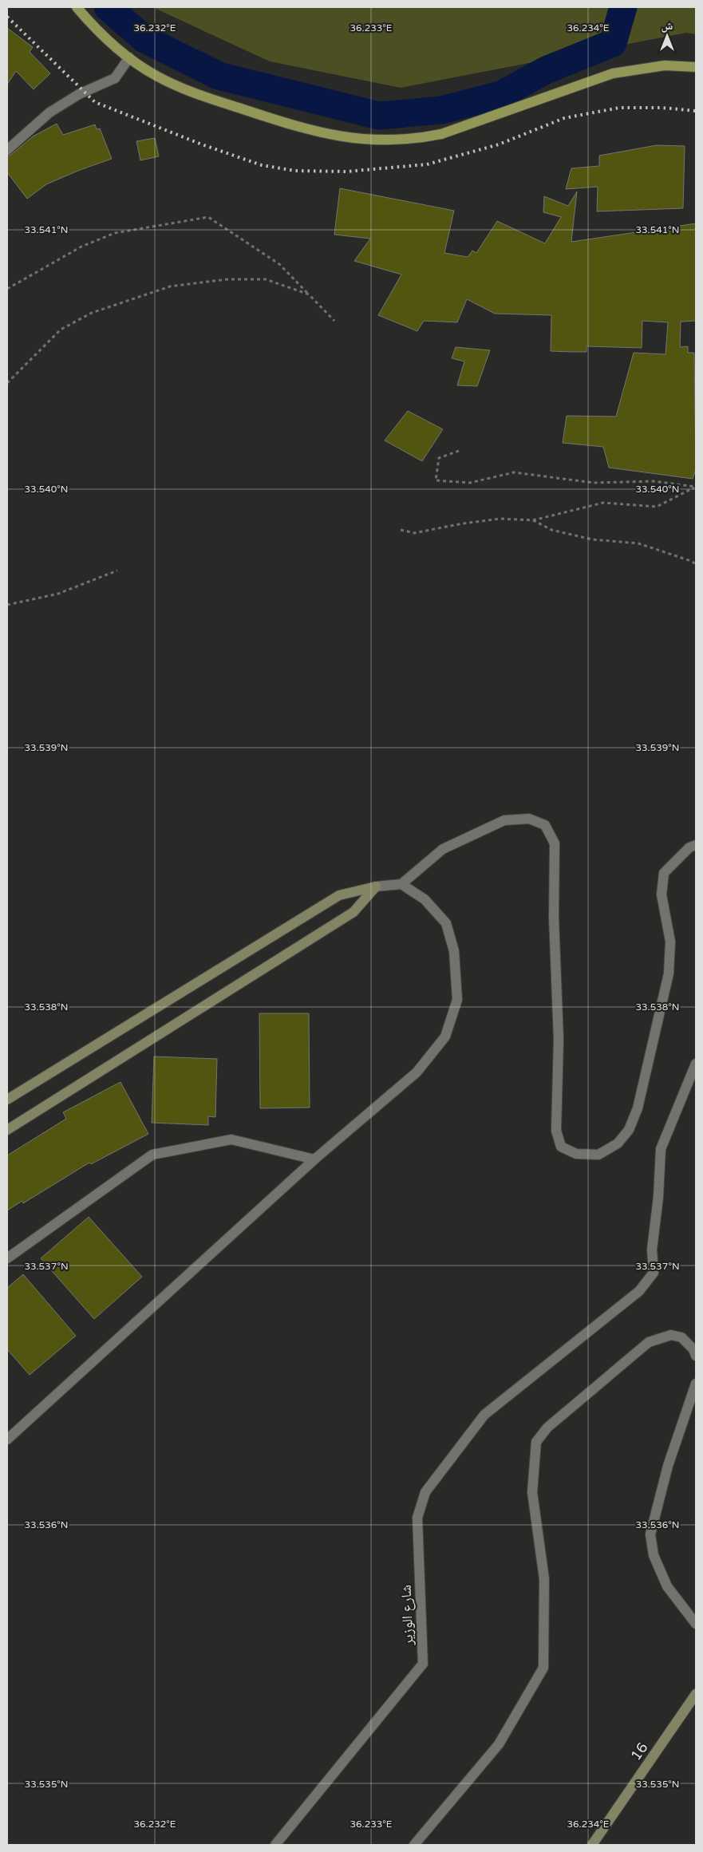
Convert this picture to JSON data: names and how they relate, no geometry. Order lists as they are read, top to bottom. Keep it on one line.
{"streets":{"street":["شارع الوزير","16"]},"north":"top","coordinates":["36.232°E","36.233°E","36.234°E","33.541°N","33.540°N","33.539°N","33.538°N","33.537°N","33.536°N","33.535°N"]}
